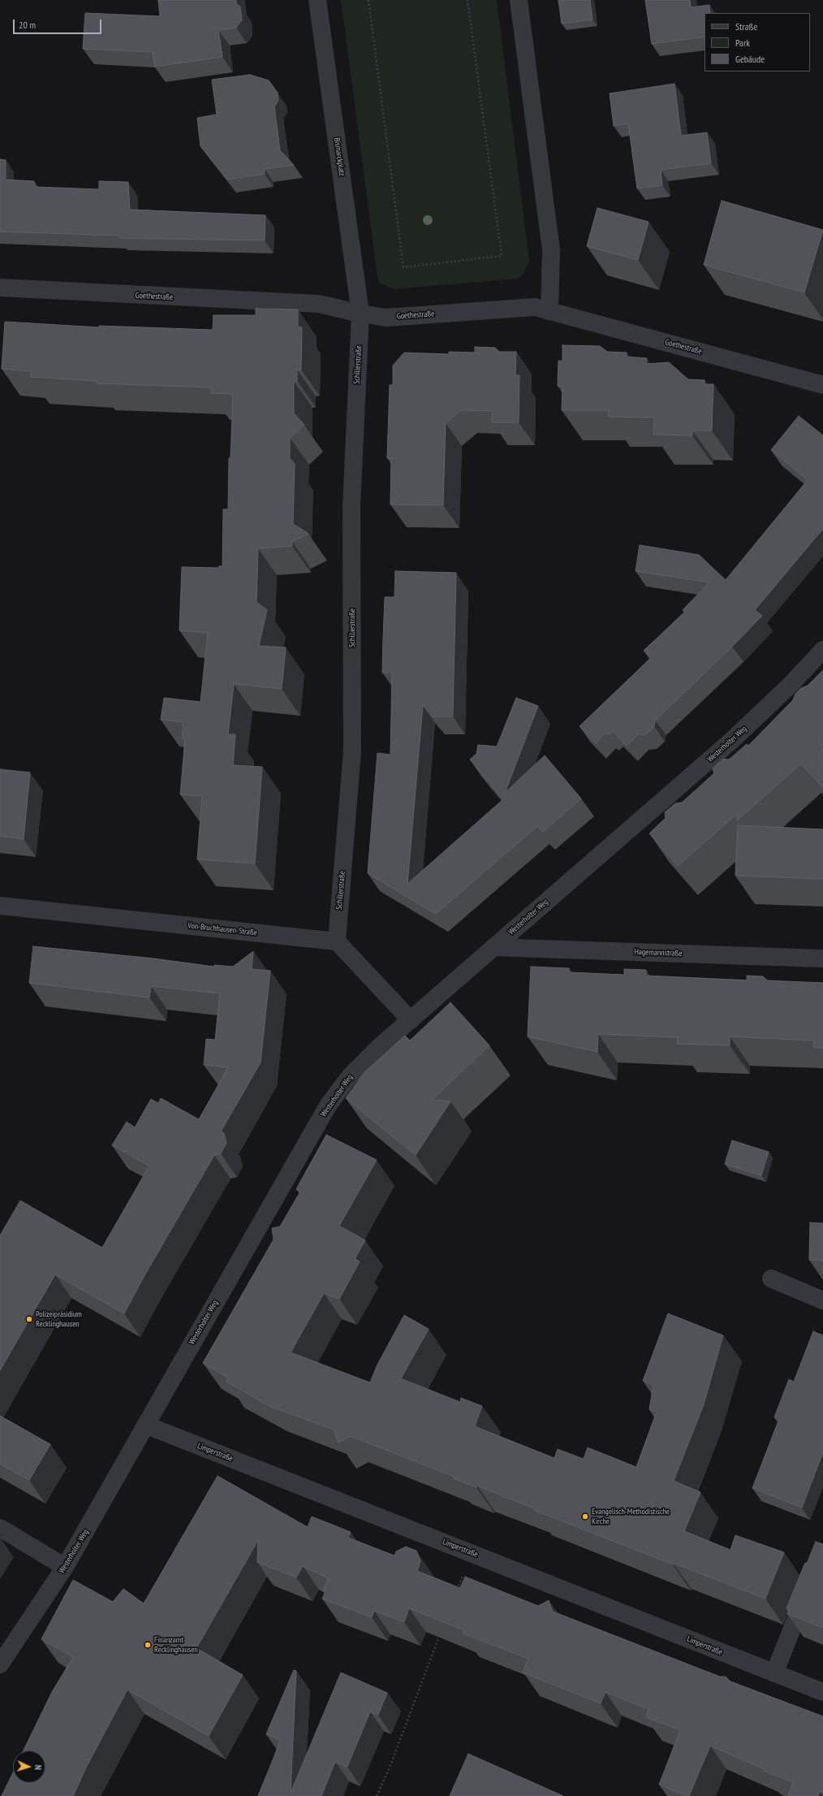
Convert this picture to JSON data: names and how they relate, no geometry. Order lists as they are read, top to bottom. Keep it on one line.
{"streets":{"street":["Bismarckplatz","Goethestraße","Schillerstraße","Westerholter Weg","Von-Bruchhausen-Straße","Hagemannstraße","Limperstraße"]},"crossings":[["Bismarckplatz","Goethestraße"],["Bismarckplatz","Schillerstraße"],["Goethestraße","Schillerstraße"],["Schillerstraße","Von-Bruchhausen-Straße"],["Westerholter Weg","Hagemannstraße"],["Westerholter Weg","Limperstraße"]],"places":["Polizeipräsidium Recklinghausen","Evangelisch-Methodistische Kirche","Finanzamt Recklinghausen"],"legend":["Straße","Park","Gebäude"],"scale_bar":"20 m","north":"right"}
